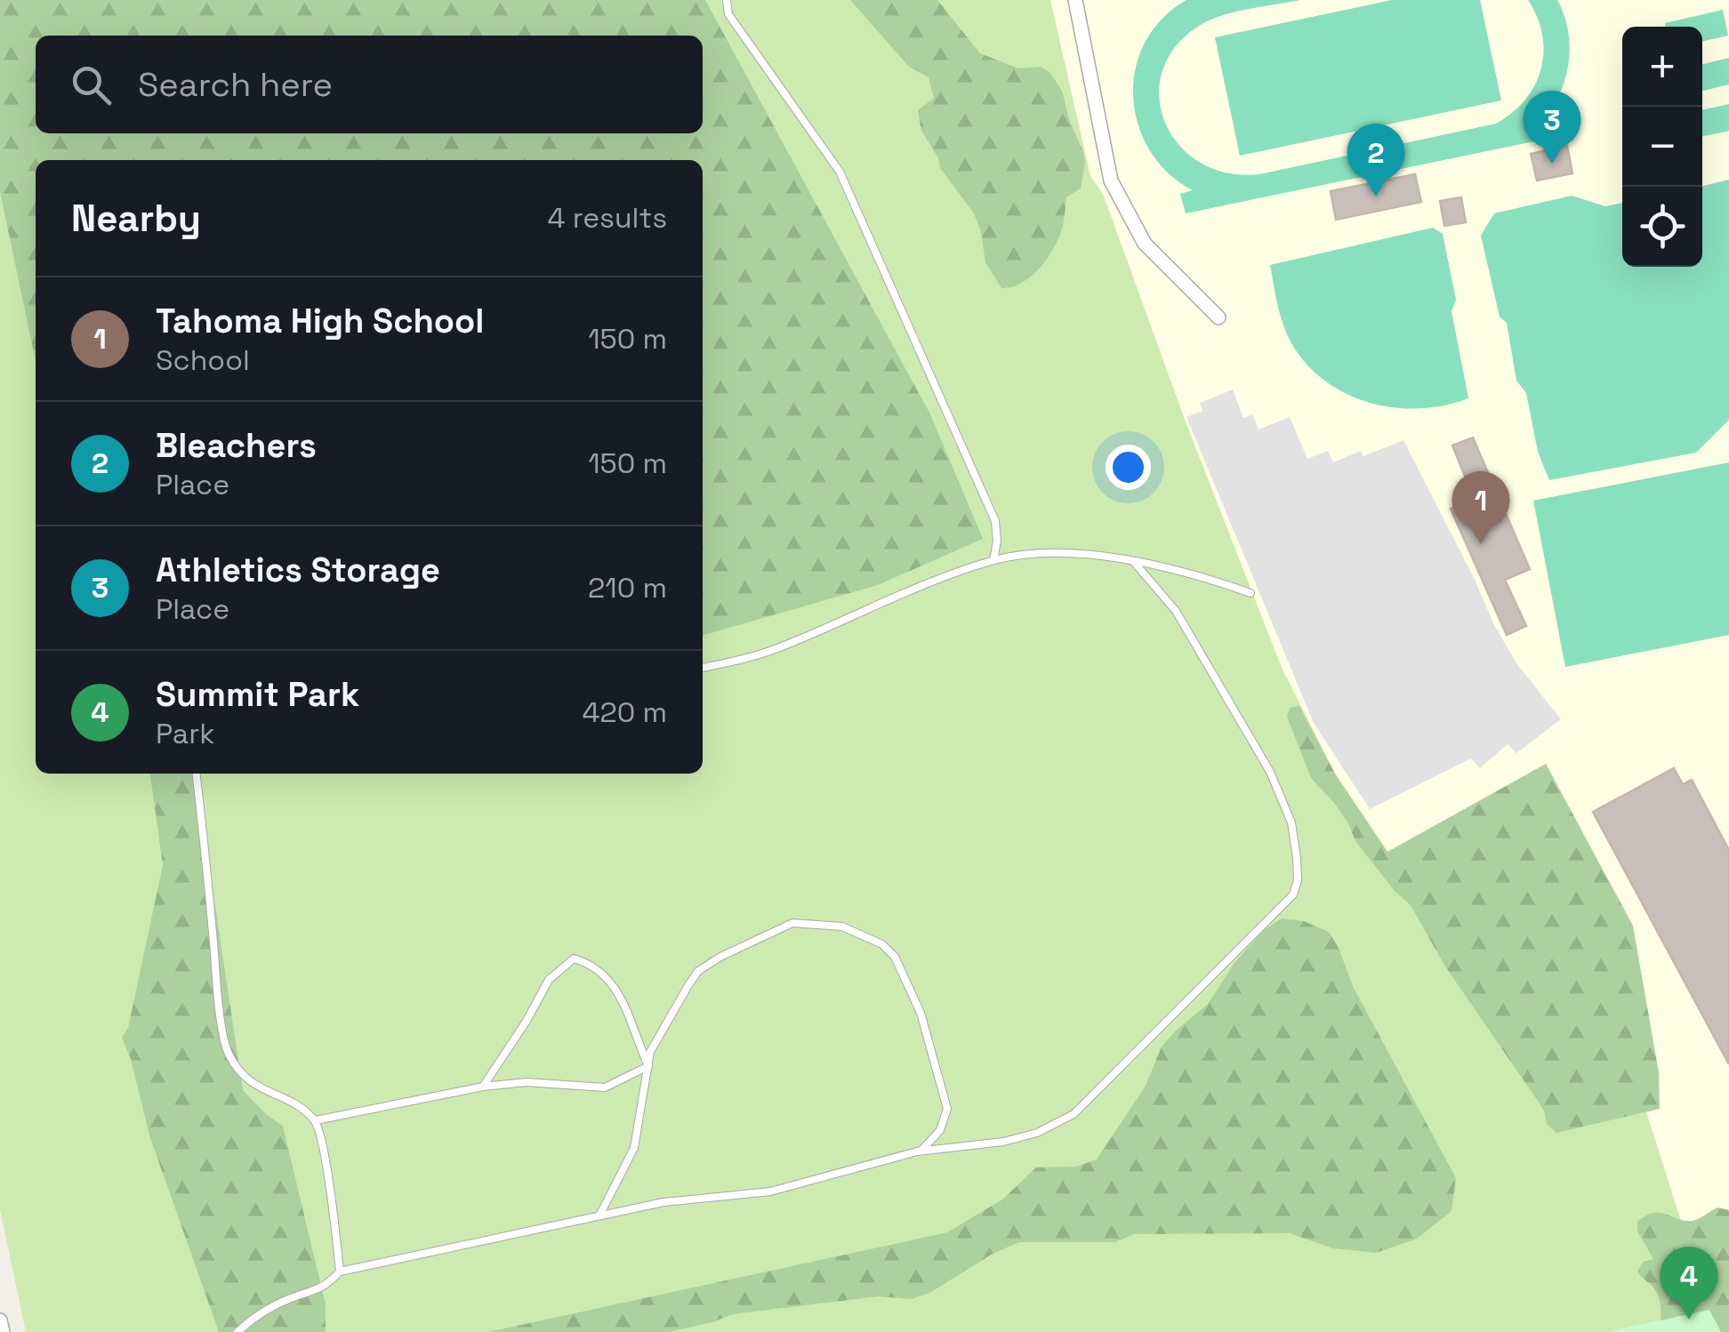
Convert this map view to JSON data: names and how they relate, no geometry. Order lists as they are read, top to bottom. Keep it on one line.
{"page":{"map_buttons":["+","−"],"search":"Search here","pins":["3","2","1","4"],"heading":["Nearby","4 results"],"list":[{"mark":"1","name":"Tahoma High School","note":"School","value":"150 m"},{"mark":"2","name":"Bleachers","note":"Place","value":"150 m"},{"mark":"3","name":"Athletics Storage","note":"Place","value":"210 m"},{"mark":"4","name":"Summit Park","note":"Park","value":"420 m"}]}}
